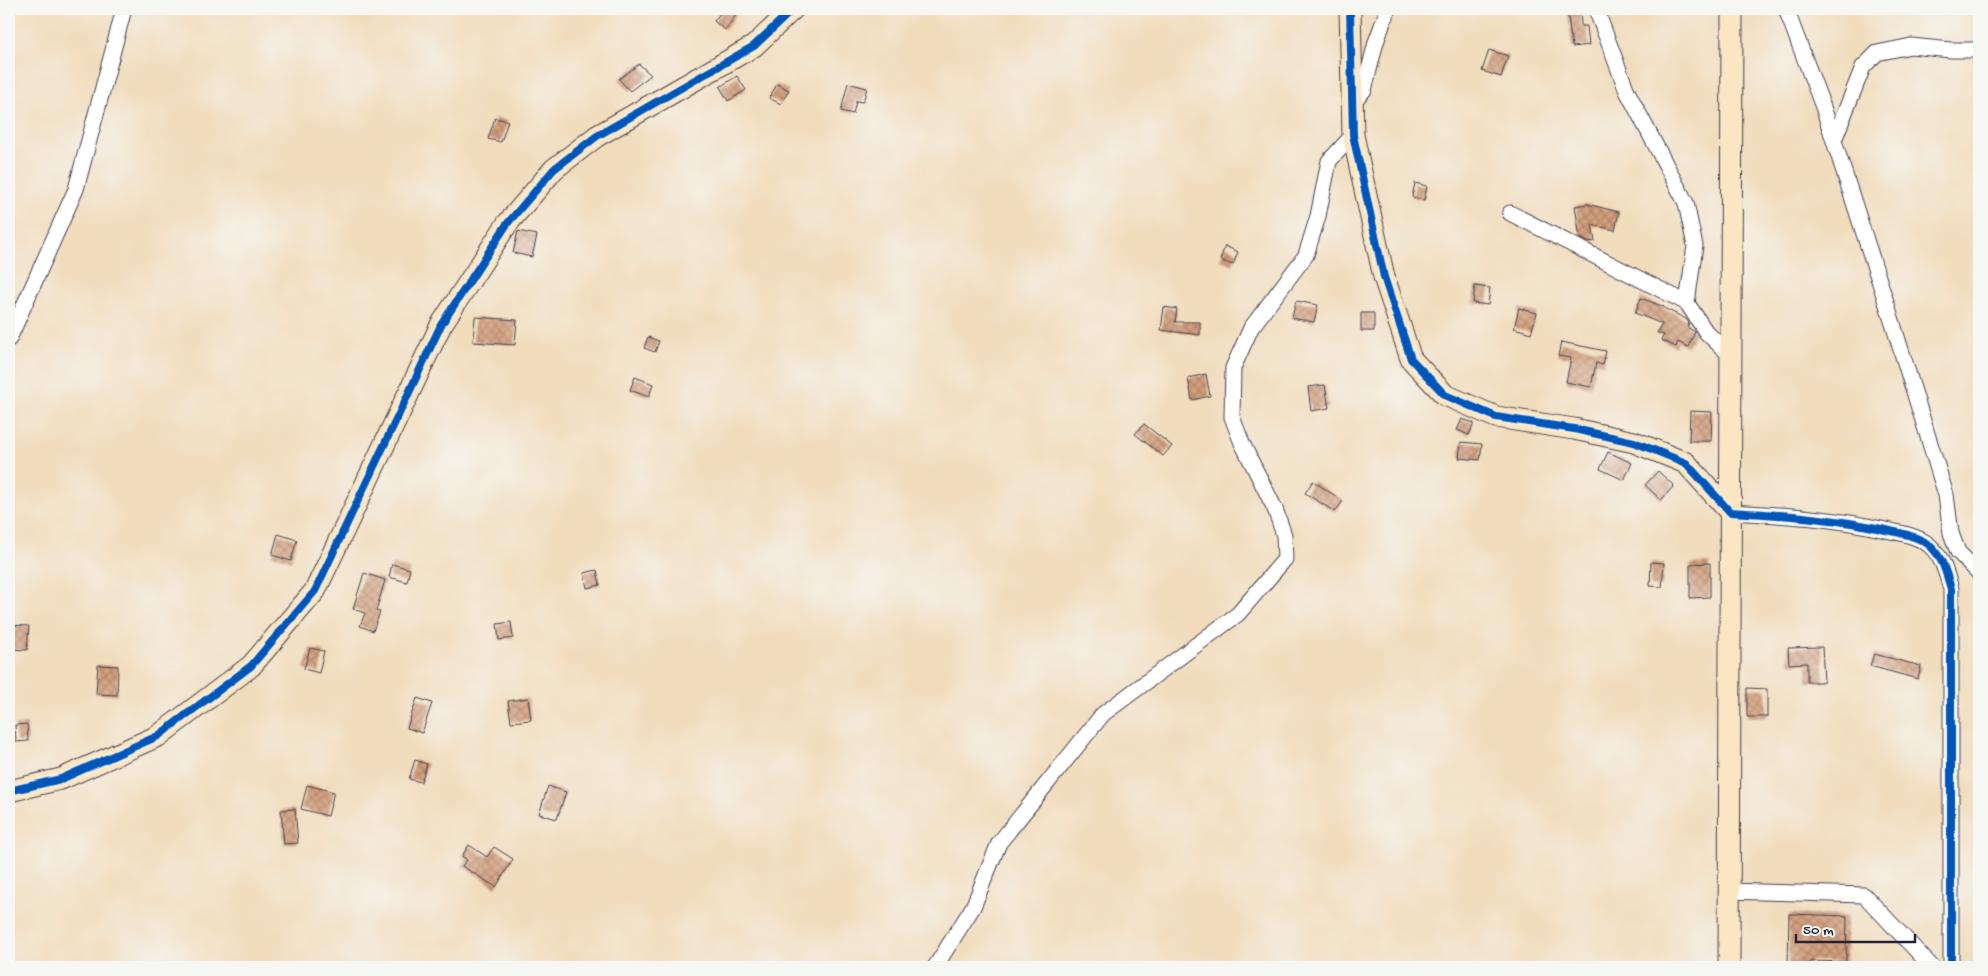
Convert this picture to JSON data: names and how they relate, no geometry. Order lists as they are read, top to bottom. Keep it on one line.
{"scale_bar":"50 m"}
